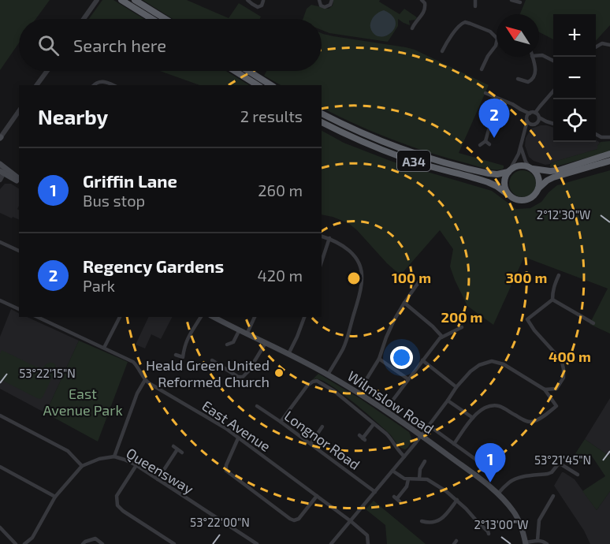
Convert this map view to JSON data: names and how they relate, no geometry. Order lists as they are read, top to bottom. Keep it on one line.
{"streets":{"highway":["A34"],"main road":["Wilmslow Road"],"street":["East Avenue","Longnor Road","Queensway"]},"crossings":[["Wilmslow Road","Longnor Road"]],"parks":["East Avenue Park"],"places":["Heald Green United Reformed Church"],"north":"top left","page":{"map_buttons":["+","−"],"search":"Search here","heading":["Nearby","2 results"],"pins":["2","1"],"list":[{"mark":"1","name":"Griffin Lane","note":"Bus stop","value":"260 m"},{"mark":"2","name":"Regency Gardens","note":"Park","value":"420 m"}]},"coordinates":["2°12'30\"W","53°22'15\"N","53°21'45\"N","53°22'00\"N","2°13'00\"W"],"rings":["100 m","300 m","200 m","400 m"]}
